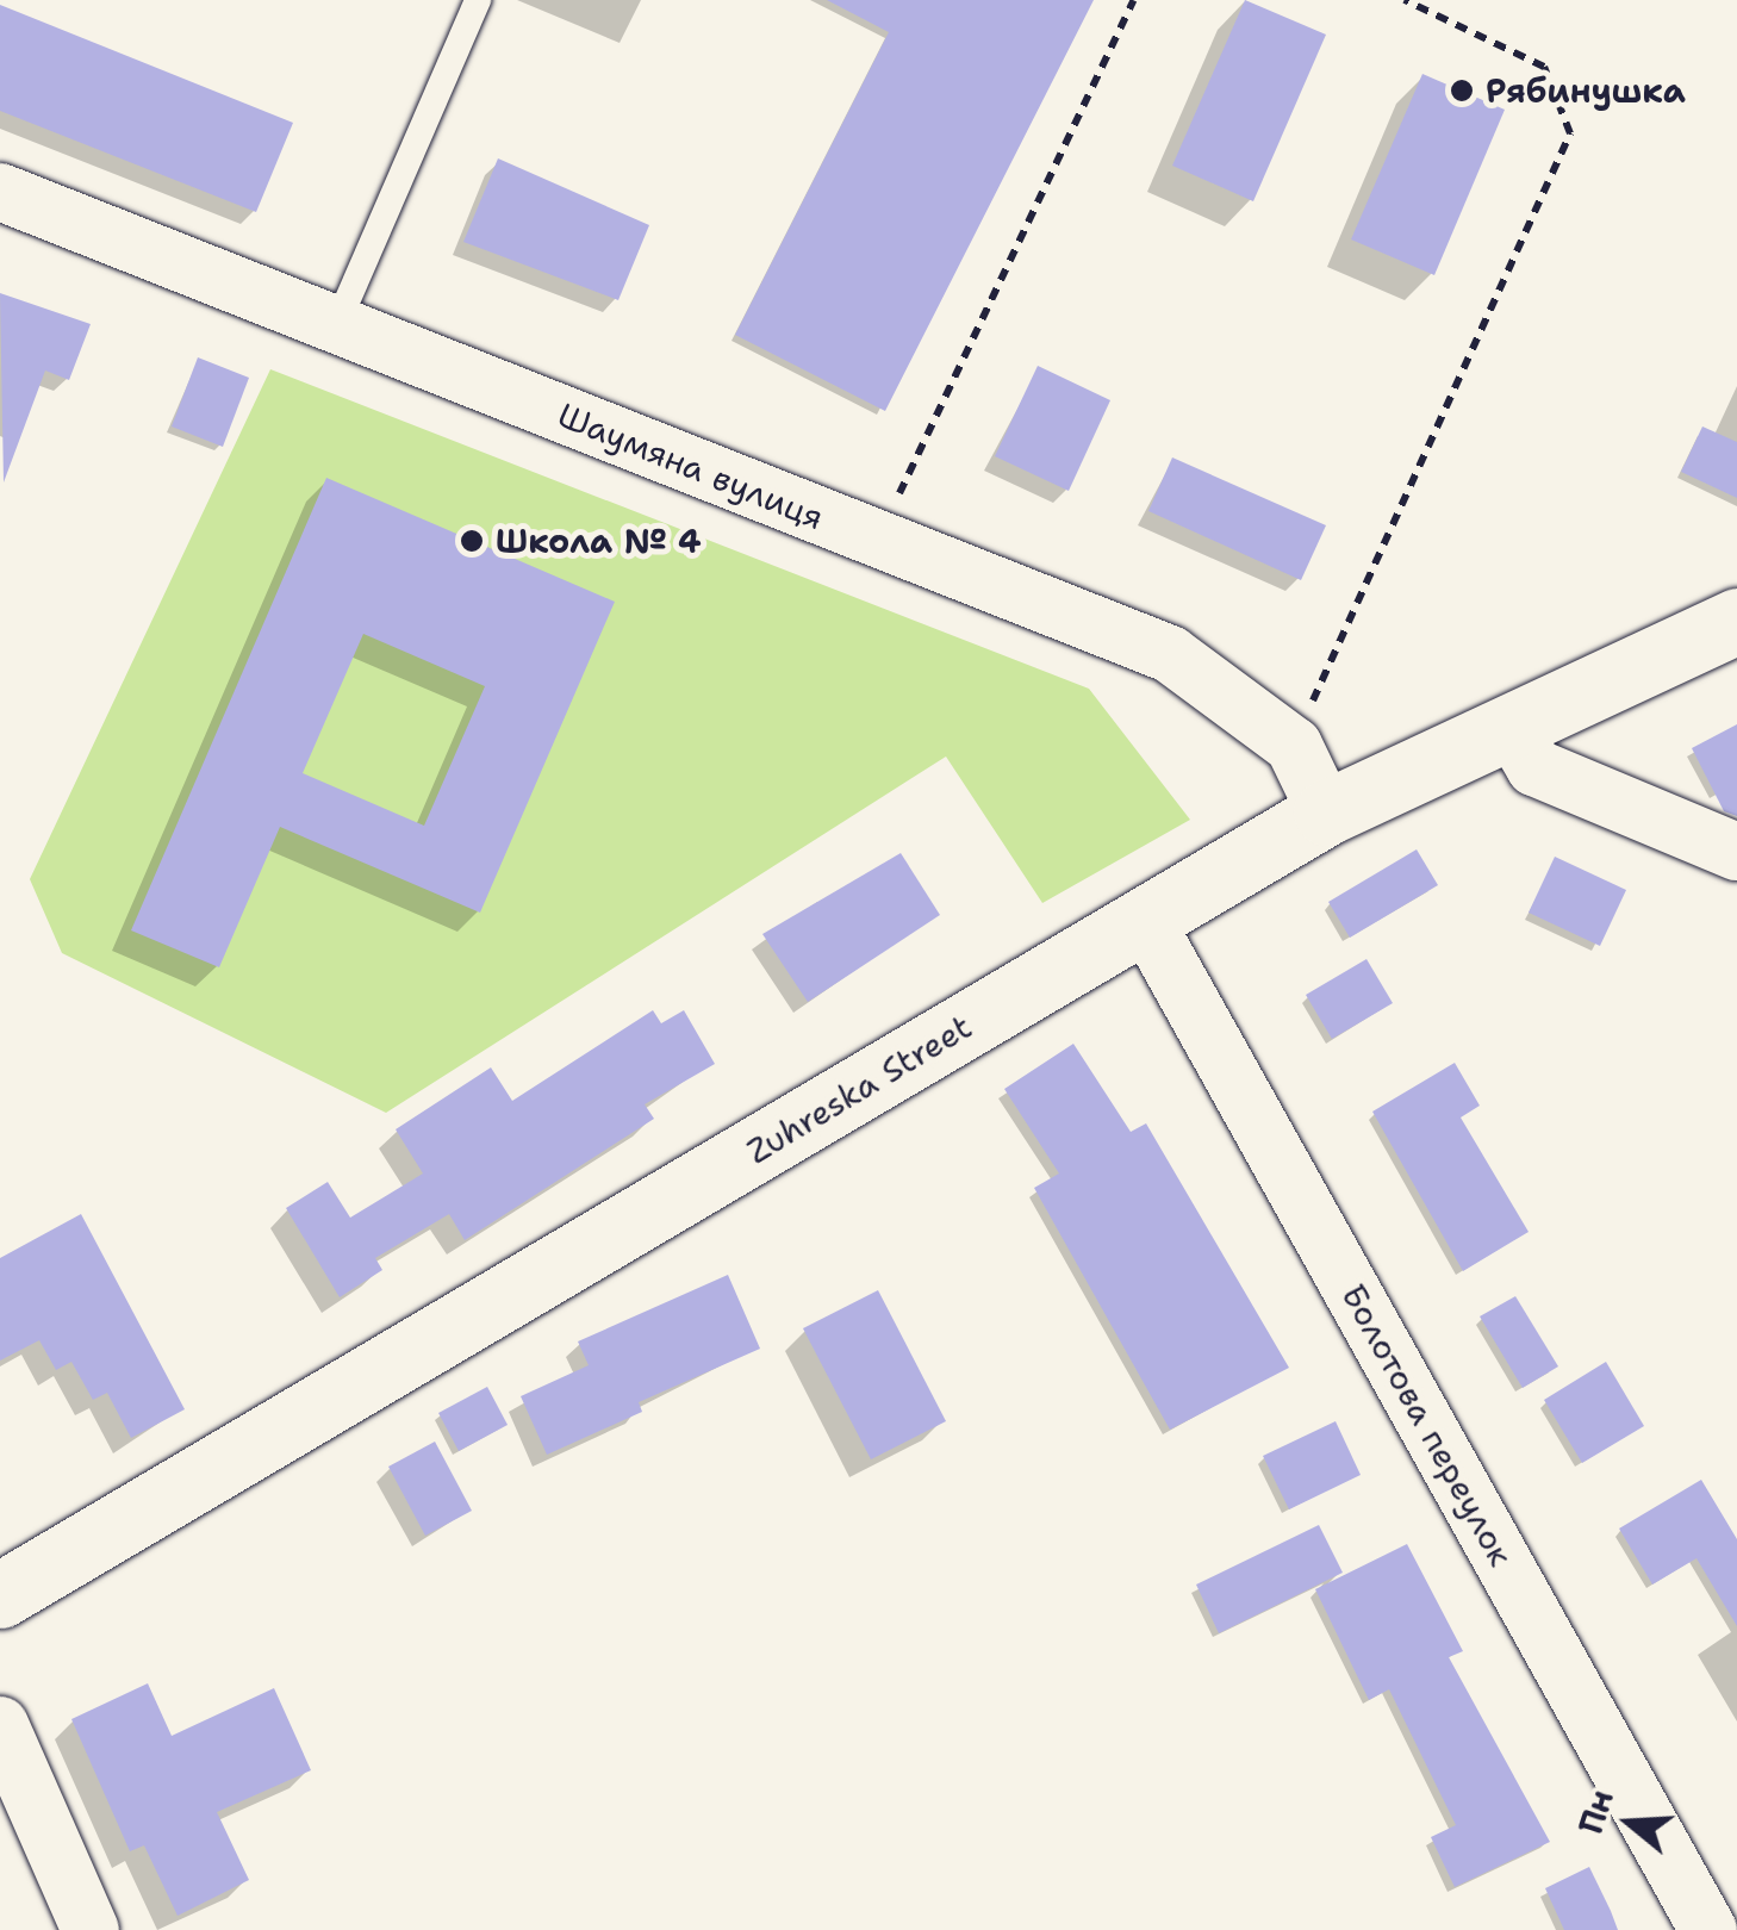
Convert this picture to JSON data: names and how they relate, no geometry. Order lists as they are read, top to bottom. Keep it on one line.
{"streets":{"street":["Шаумяна вулиця","Zuhreska Street","Болотова переулок"]},"crossings":[["Шаумяна вулиця","Zuhreska Street"],["Zuhreska Street","Болотова переулок"]],"places":["Рябинушка","Школа № 4"],"north":"left"}
